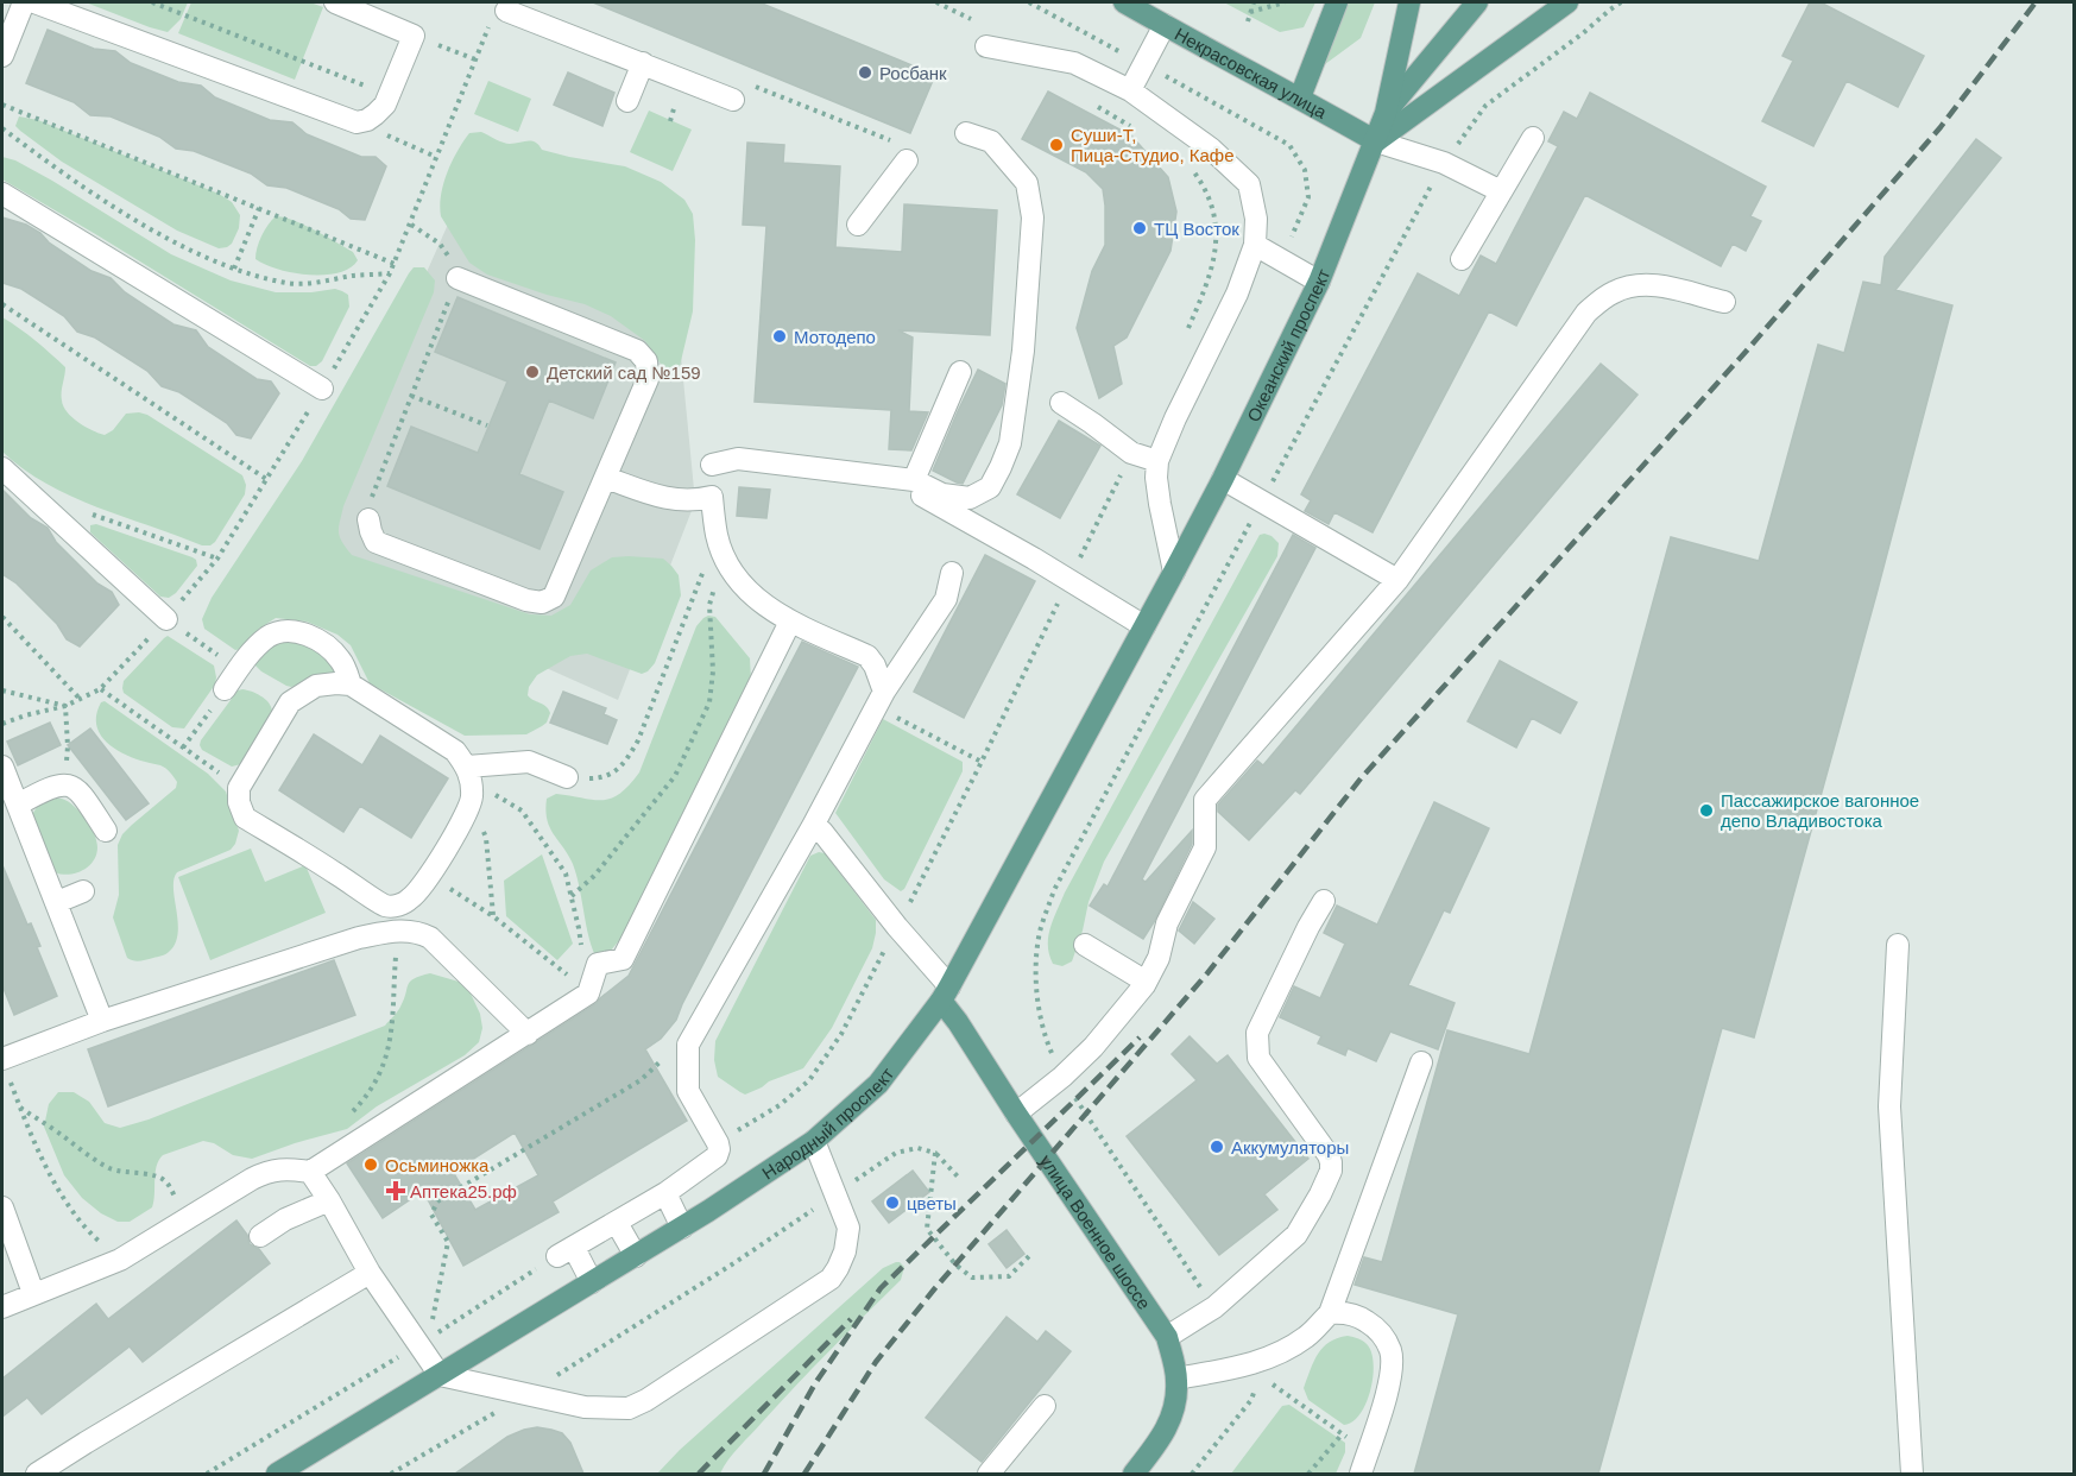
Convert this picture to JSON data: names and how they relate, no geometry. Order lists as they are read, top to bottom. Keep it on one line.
{"streets":{"main road":["Некрасовская улица","Океанский проспект","Народный проспект","улица Военное шоссе"]},"crossings":[["Некрасовская улица","Океанский проспект"],["Океанский проспект","Народный проспект"],["Народный проспект","улица Военное шоссе"]],"places":{"other":["Росбанк","Суши-Т, Пица-Студио, Кафе","ТЦ Восток","Мотодепо","Детский сад №159","Пассажирское вагонное депо Владивостока","Аккумуляторы","Осьминожка","цветы"],"health":["Аптека25.рф"]}}
